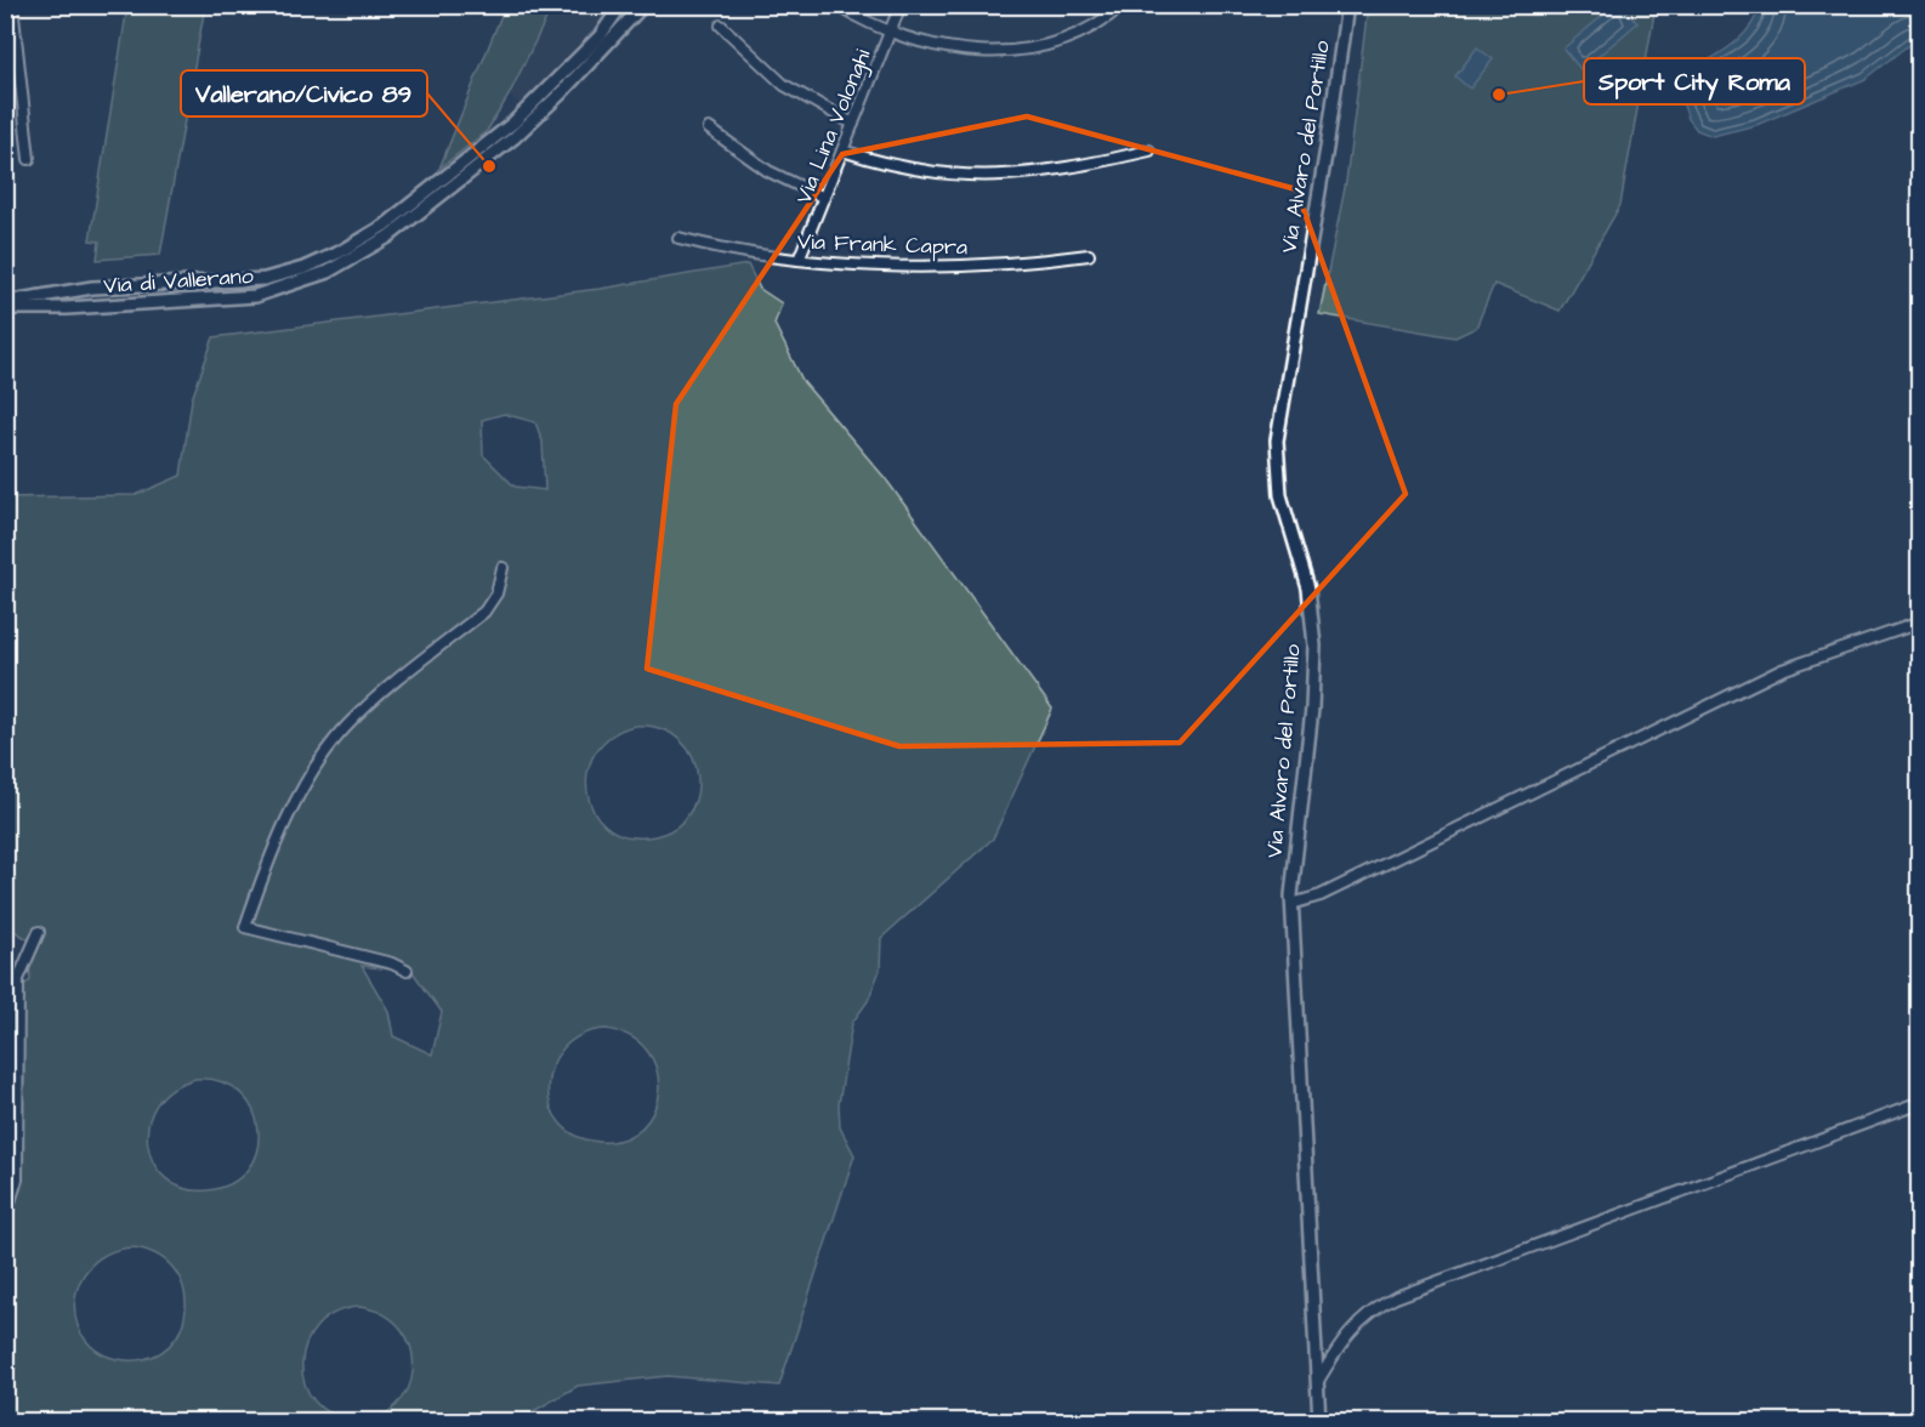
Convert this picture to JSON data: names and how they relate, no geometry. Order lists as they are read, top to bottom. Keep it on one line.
{"streets":{"street":["Via Lina Volonghi","Via Alvaro del Portillo","Via Frank Capra","Via di Vallerano"]},"crossings":[["Via Lina Volonghi","Via Frank Capra"]],"places":["Sport City Roma","Vallerano/Civico 89"]}
